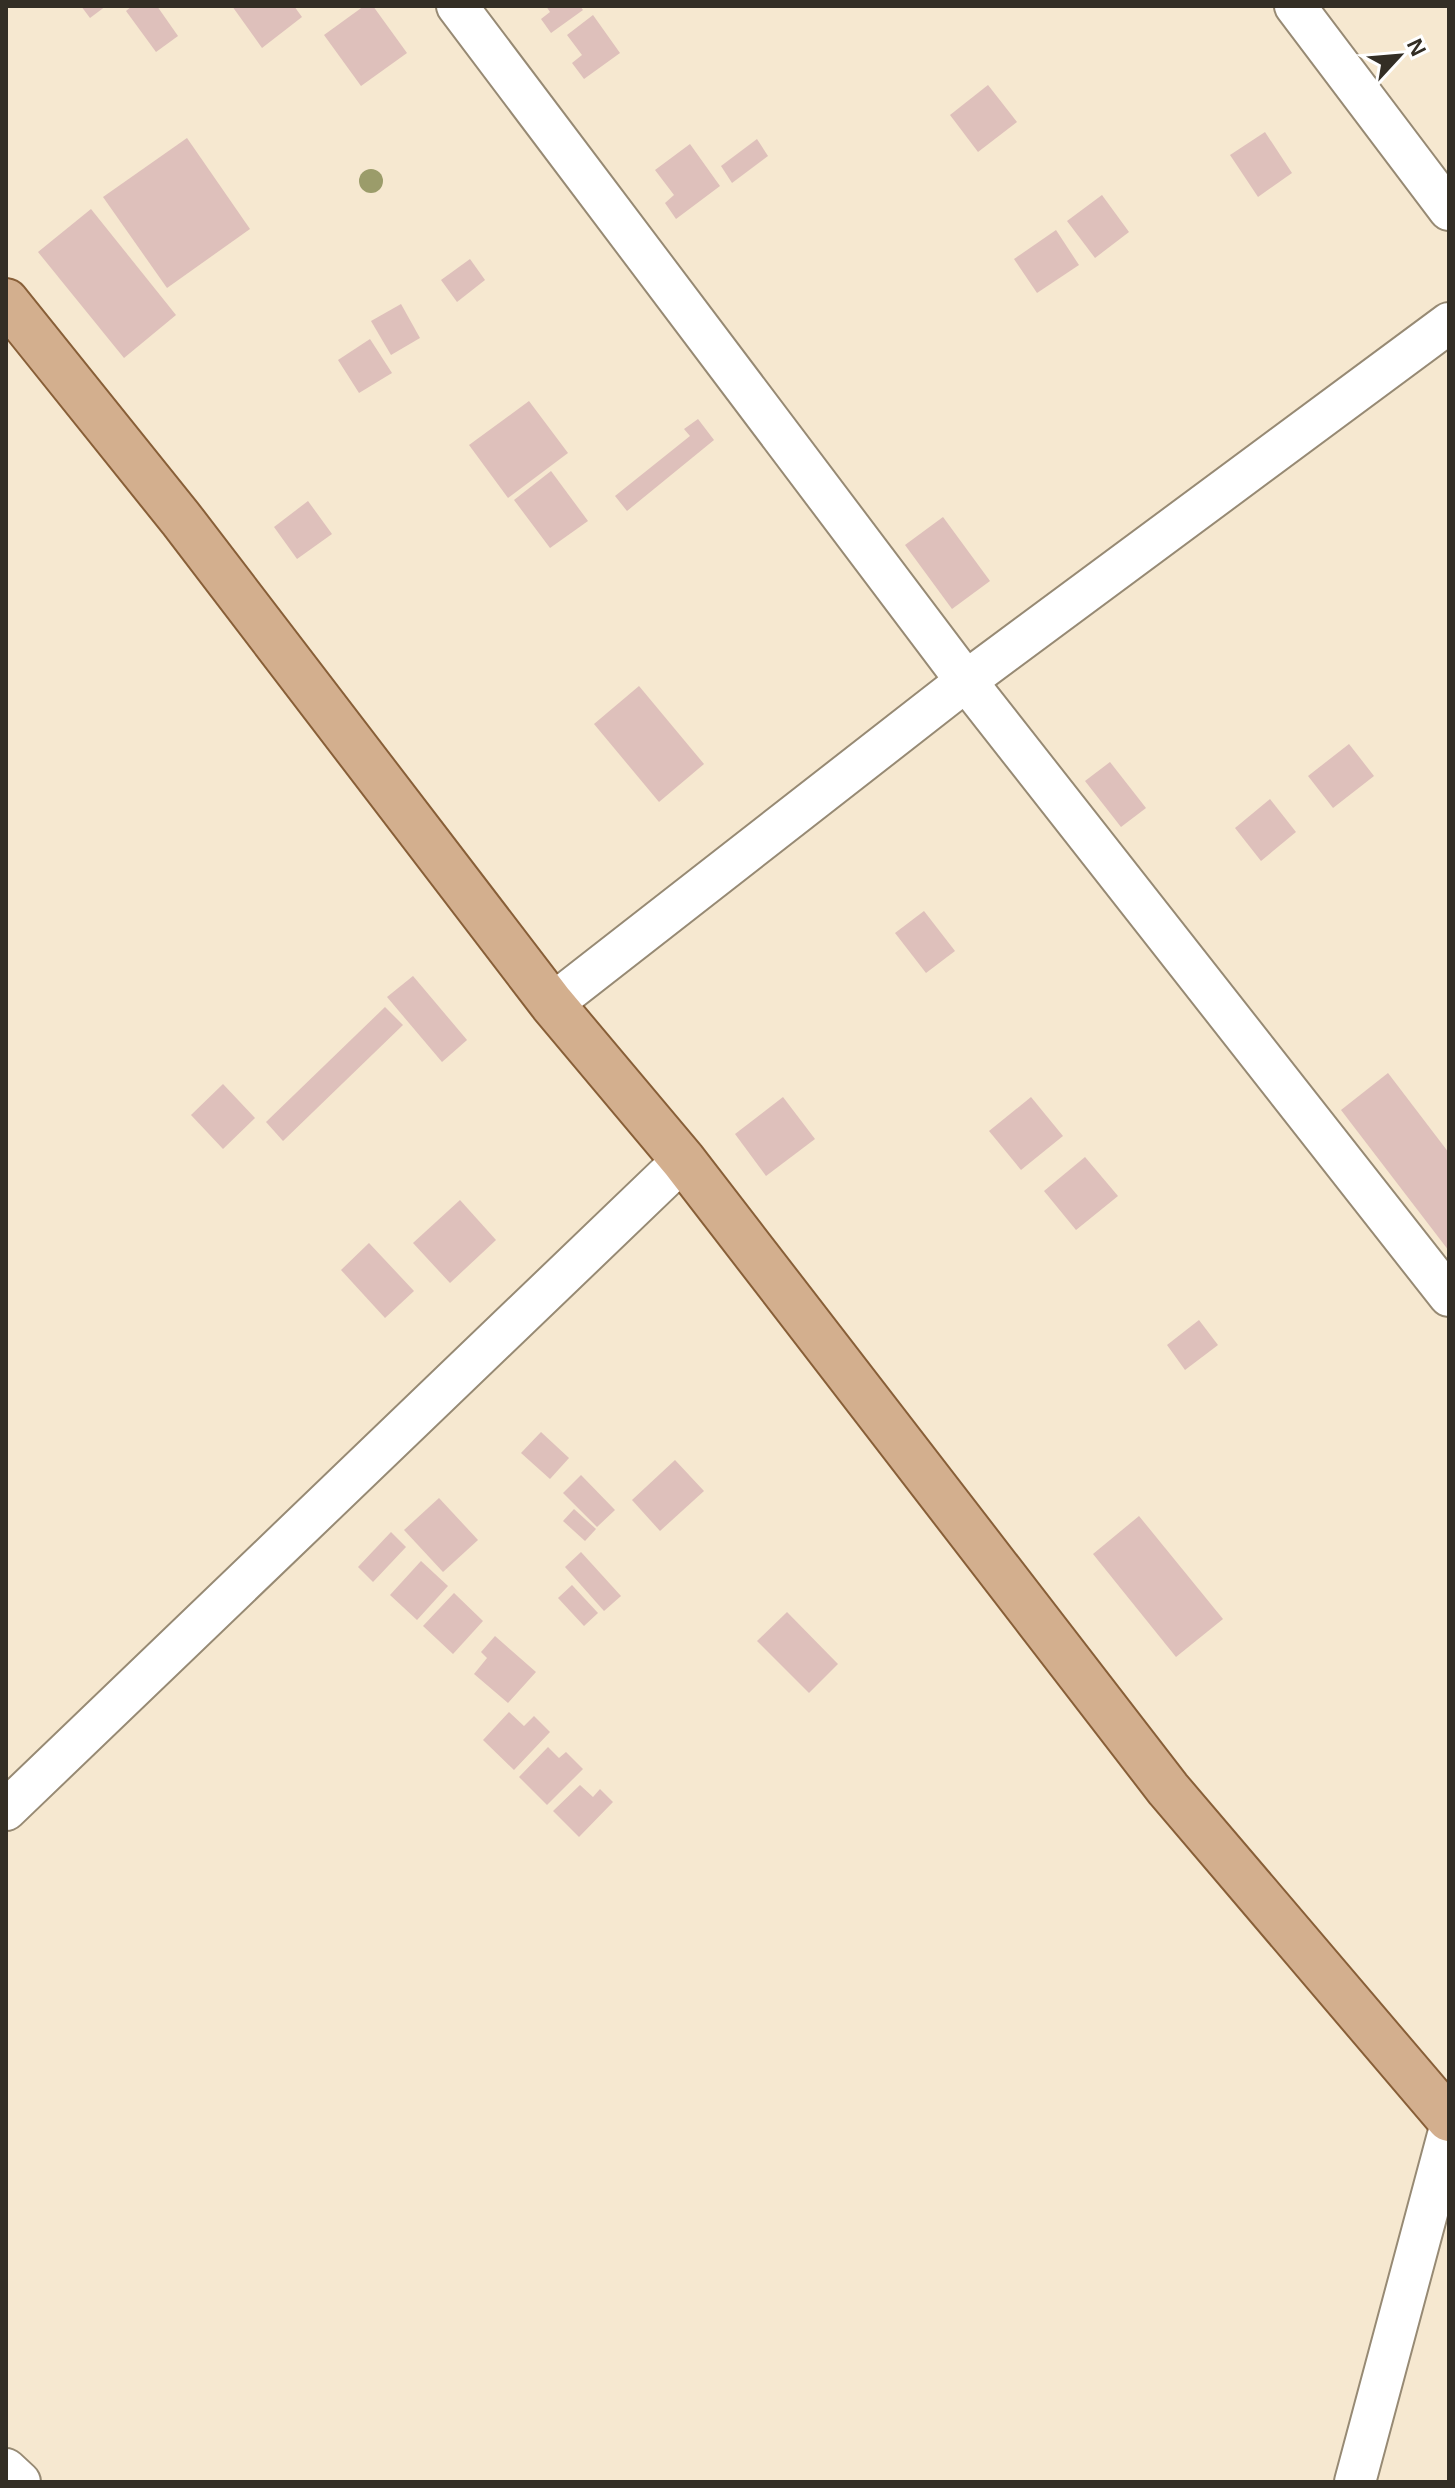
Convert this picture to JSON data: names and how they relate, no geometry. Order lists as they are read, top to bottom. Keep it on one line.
{"north":"top right"}
